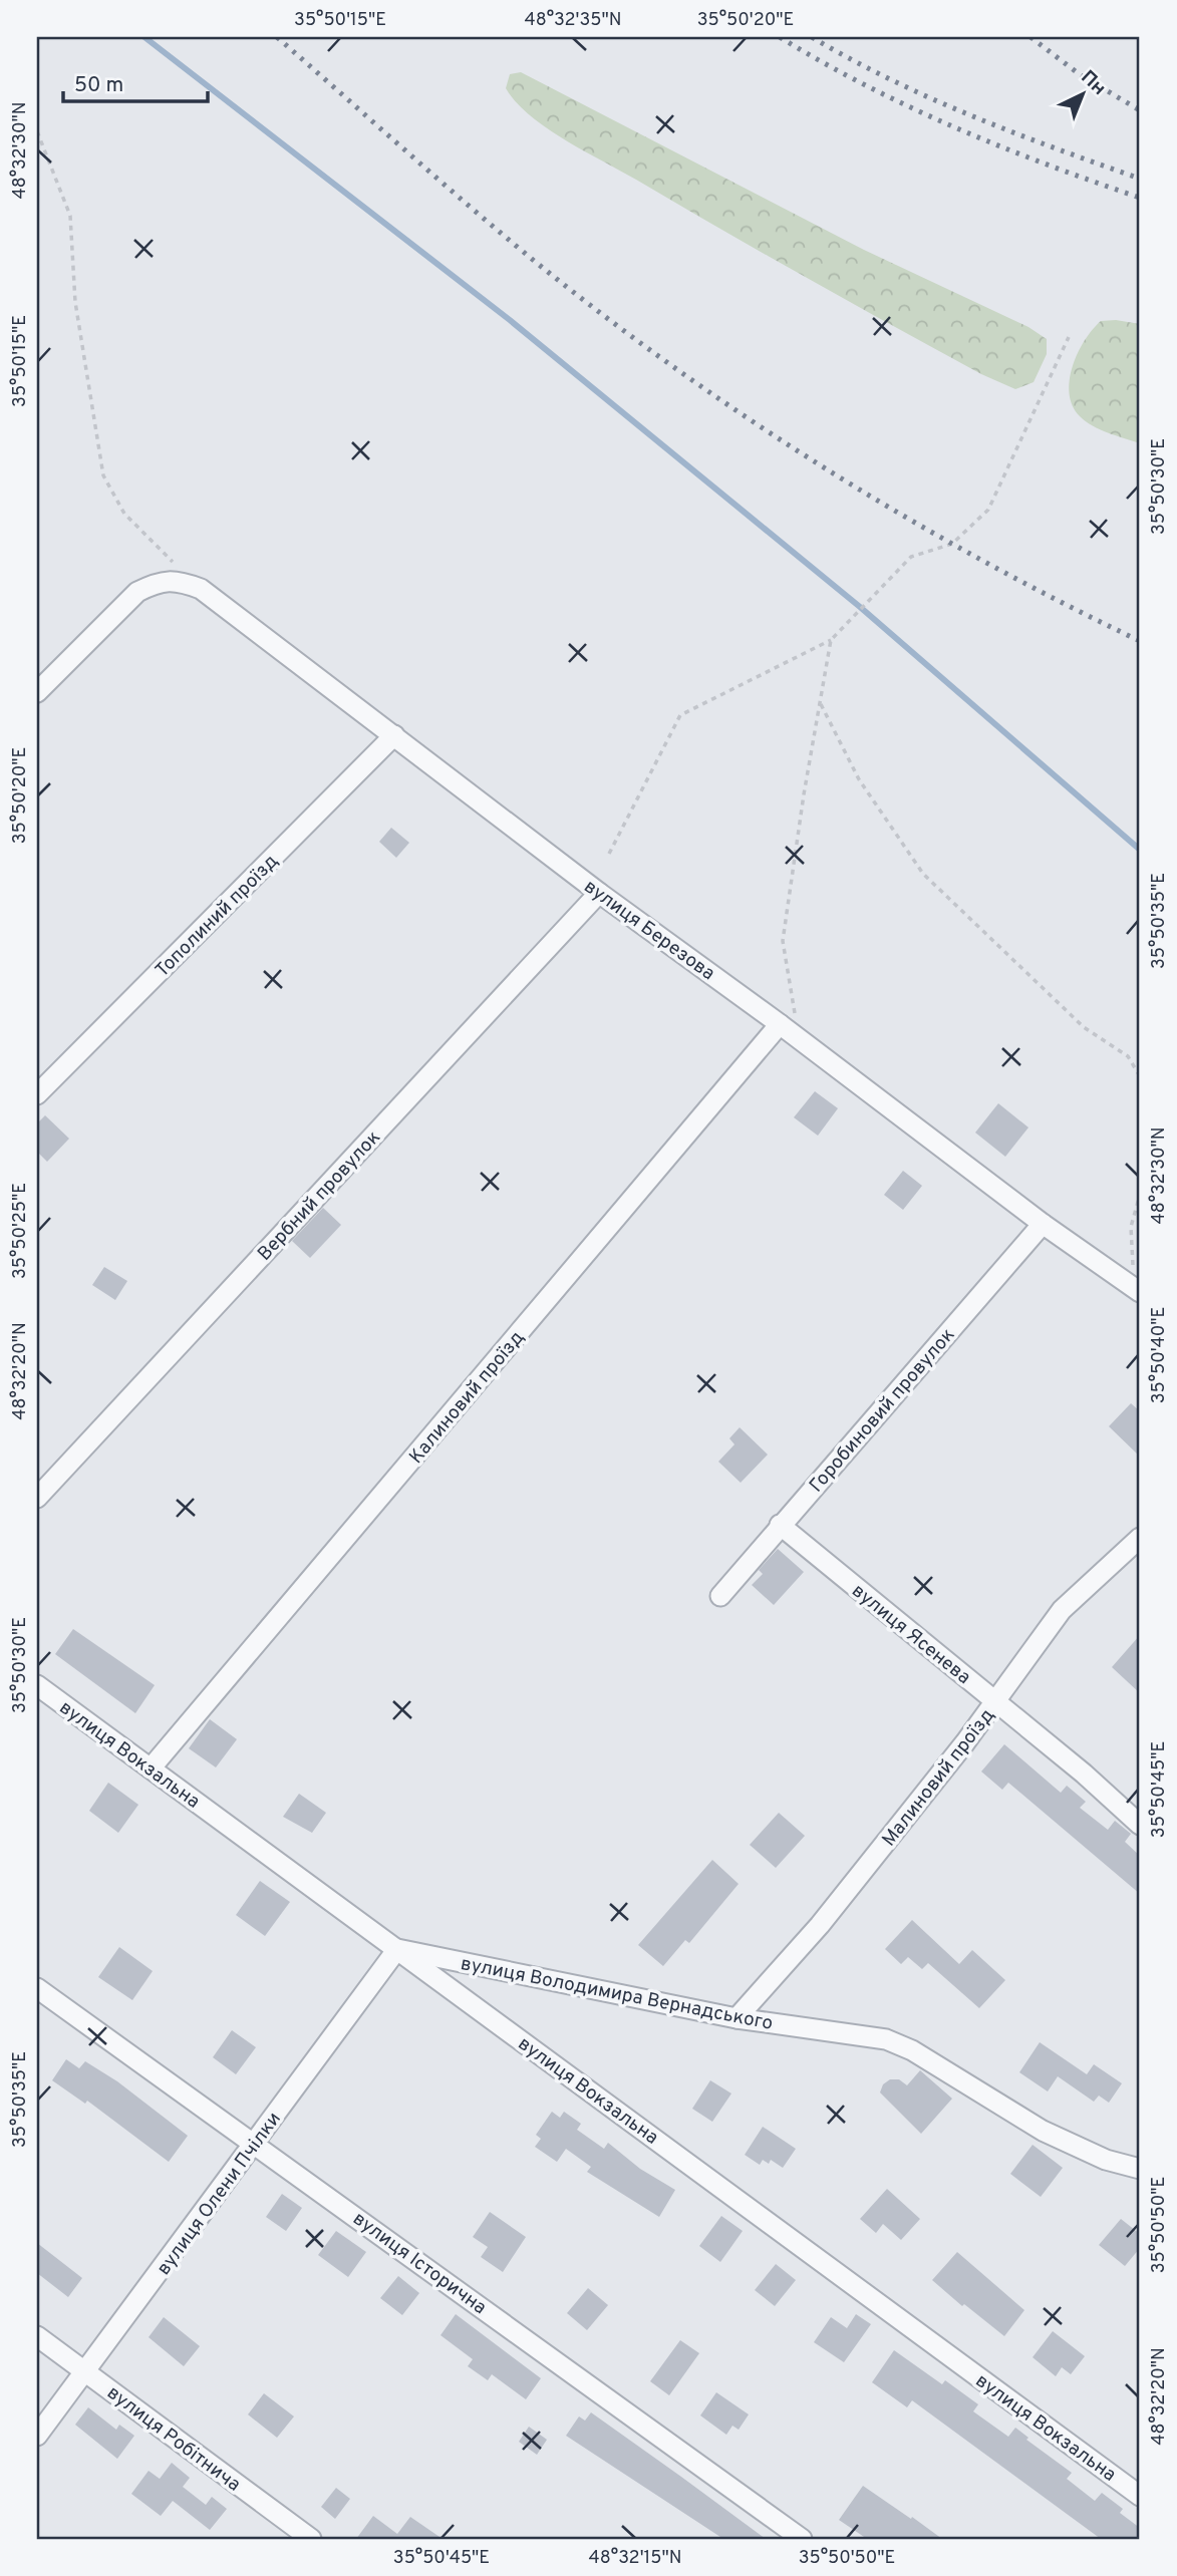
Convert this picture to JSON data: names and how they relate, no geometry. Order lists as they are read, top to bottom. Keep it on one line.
{"streets":{"street":["Тополиний проїзд","вулиця Березова","Вербний провулок","Калиновий проїзд","Горобиновий провулок","вулиця Ясенева","вулиця Вокзальна","Малиновий проїзд","вулиця Володимира Вернадського","вулиця Олени Пчілки","вулиця Історична","вулиця Робітнича"]},"crossings":[["Тополиний проїзд","вулиця Березова"],["вулиця Березова","Вербний провулок"],["вулиця Березова","Калиновий проїзд"],["вулиця Березова","Горобиновий провулок"],["Калиновий проїзд","вулиця Вокзальна"],["Горобиновий провулок","вулиця Ясенева"],["вулиця Ясенева","Малиновий проїзд"],["вулиця Вокзальна","вулиця Володимира Вернадського"],["вулиця Вокзальна","вулиця Олени Пчілки"],["Малиновий проїзд","вулиця Володимира Вернадського"],["вулиця Володимира Вернадського","вулиця Олени Пчілки"],["вулиця Олени Пчілки","вулиця Історична"],["вулиця Олени Пчілки","вулиця Робітнича"]],"scale_bar":"50 m","north":"top right","coordinates":["35°50'15\"E","48°32'35\"N","35°50'20\"E","48°32'30\"N","35°50'30\"E","35°50'35\"E","35°50'25\"E","35°50'40\"E","48°32'20\"N","35°50'45\"E","35°50'50\"E","48°32'15\"N"]}
